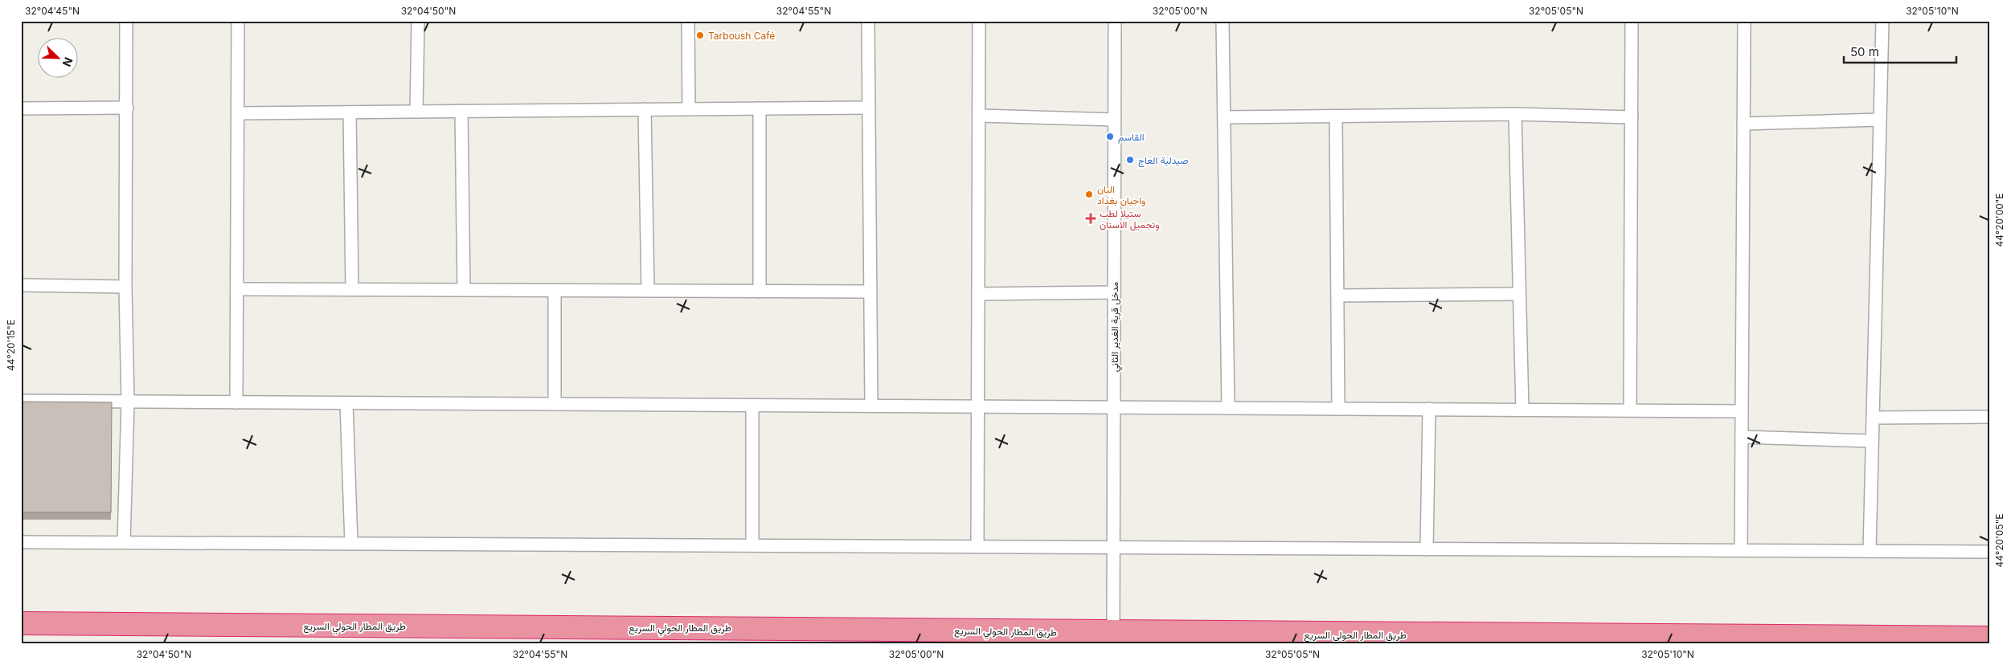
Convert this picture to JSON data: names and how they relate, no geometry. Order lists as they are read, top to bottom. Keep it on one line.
{"streets":{"highway":["طريق المطار الحولي السريع"],"street":["مدخل قرية الغدير الثاني"]},"crossings":[["مدخل قرية الغدير الثاني","طريق المطار الحولي السريع"]],"places":{"other":["Tarboush Café","القاسم","صيدلية العاج","البان واجبان بغداد"],"health":["ستيلا لطب وتجميل الاسنان"]},"scale_bar":"50 m","north":"bottom right","coordinates":["32°04'45\"N","32°04'50\"N","32°04'55\"N","32°05'00\"N","32°05'05\"N","32°05'10\"N","44°20'00\"E","44°20'15\"E","44°20'05\"E"]}
